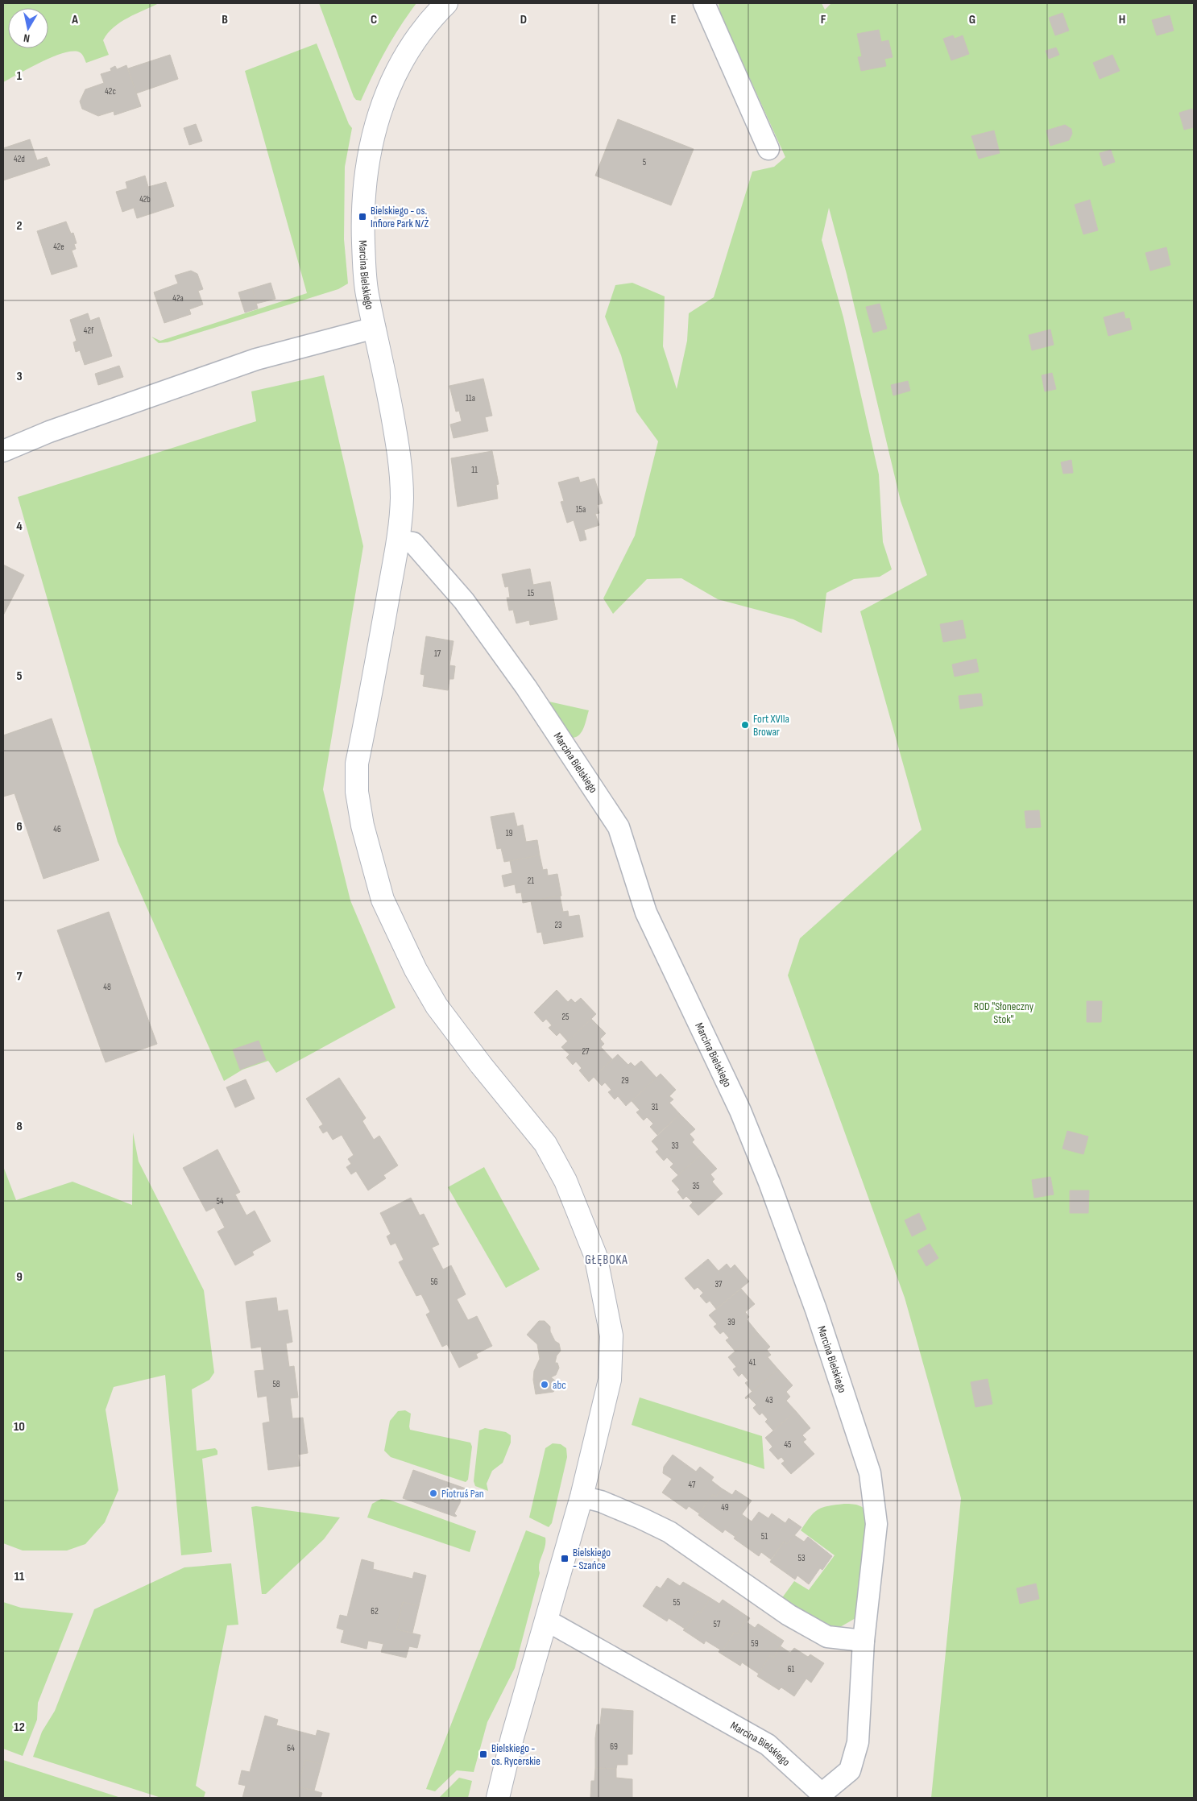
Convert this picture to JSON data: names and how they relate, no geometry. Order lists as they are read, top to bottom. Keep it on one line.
{"streets":{"street":["Marcina Bielskiego"]},"districts":["GŁĘBOKA"],"parks":["ROD \"Słoneczny Stok\""],"places":{"transit":["Bielskiego - os. Infiore Park N/Ż","Bielskiego - Szańce","Bielskiego - os. Rycerskie"],"other":["Fort XVIIa Browar","abc","Piotruś Pan"]},"house_numbers":["42c","42d","5","42b","42e","42a","42f","11a","11","15a","15","17","46","19","21","23","48","25","27","29","31","33","35","54","56","37","39","41","58","43","45","47","49","51","53","55","62","57","59","61","69","64"],"north":"bottom","grid":{"columns":["A","B","C","D","E","F","G","H"],"rows":["1","2","3","4","5","6","7","8","9","10","11","12"]}}
